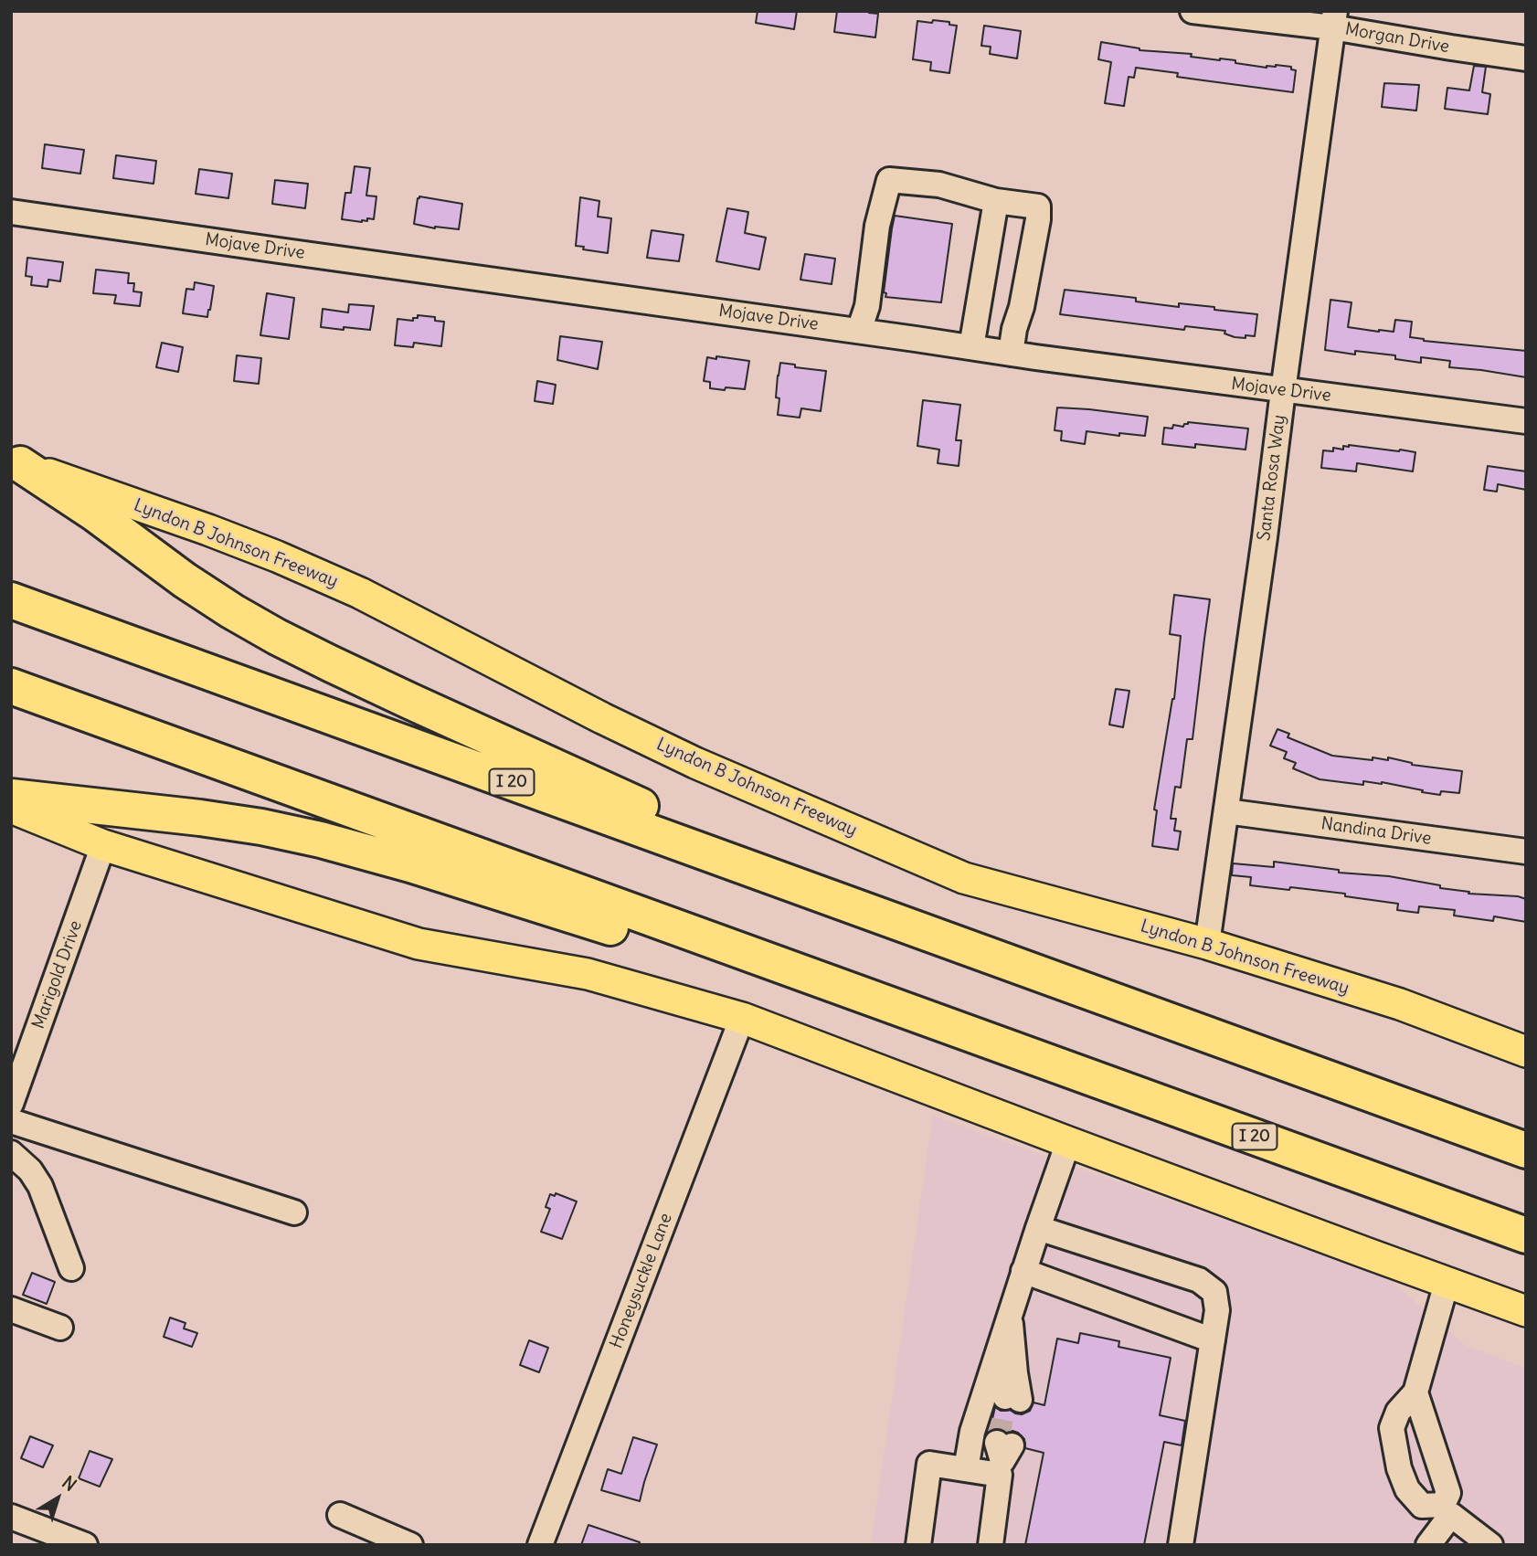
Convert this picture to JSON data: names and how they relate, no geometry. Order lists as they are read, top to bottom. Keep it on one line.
{"streets":{"highway":["I 20"],"main road":["Lyndon B Johnson Freeway"],"street":["Morgan Drive","Mojave Drive","Santa Rosa Way","Nandina Drive","Marigold Drive","Honeysuckle Lane"]},"crossings":[["Morgan Drive","Santa Rosa Way"],["Mojave Drive","Santa Rosa Way"],["Santa Rosa Way","Lyndon B Johnson Freeway"],["Santa Rosa Way","Nandina Drive"]],"north":"top right"}
